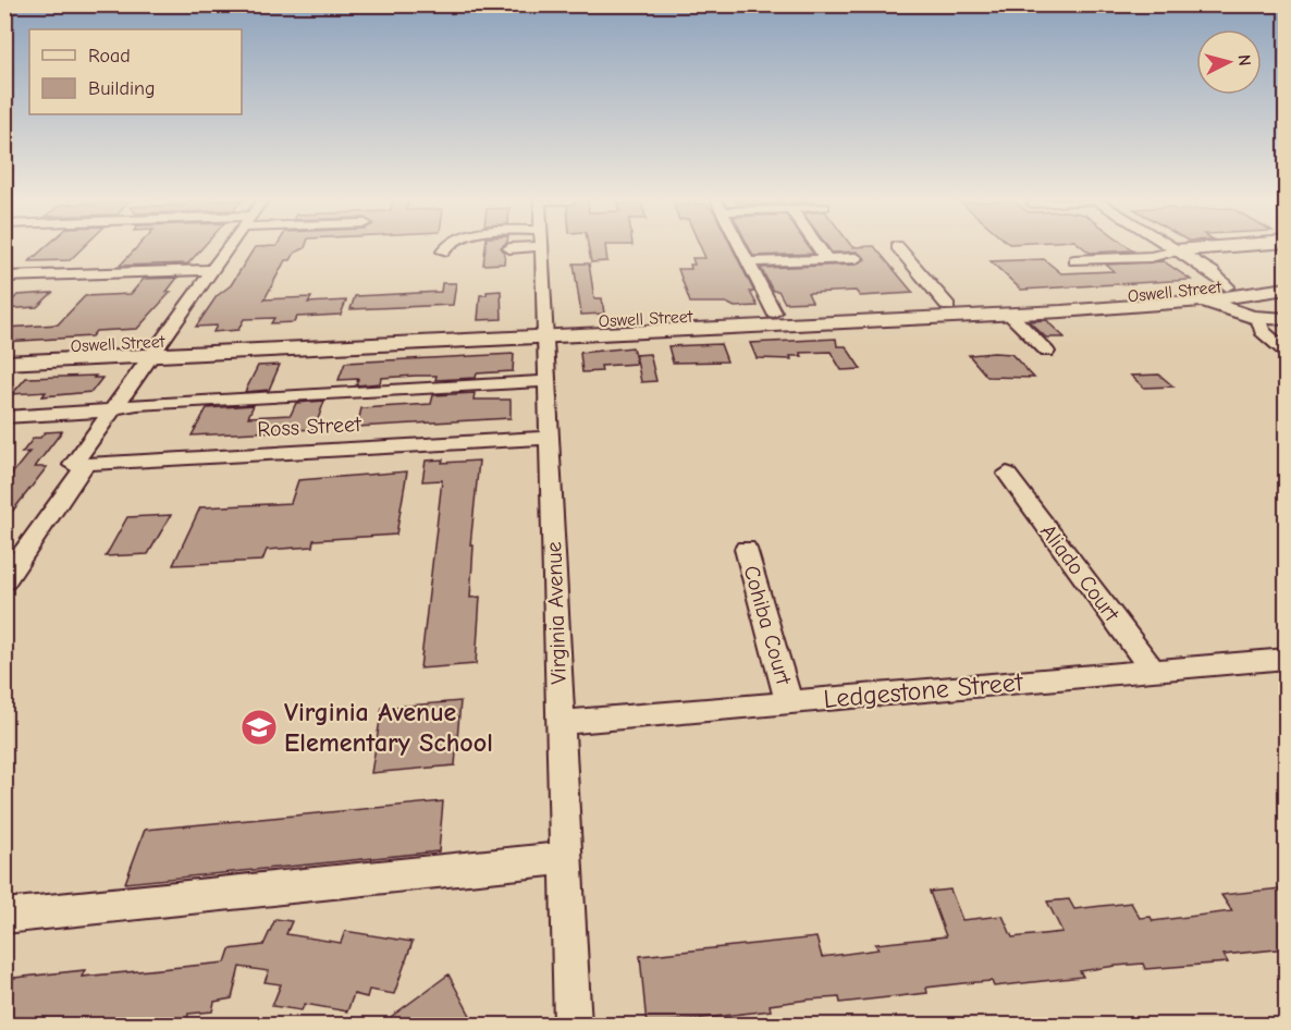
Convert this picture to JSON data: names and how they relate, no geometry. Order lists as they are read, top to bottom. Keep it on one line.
{"streets":{"main road":["Oswell Street"],"street":["Ross Street","Aliado Court","Virginia Avenue","Cohiba Court","Ledgestone Street"]},"crossings":[["Oswell Street","Virginia Avenue"],["Ross Street","Virginia Avenue"],["Aliado Court","Ledgestone Street"],["Virginia Avenue","Ledgestone Street"],["Cohiba Court","Ledgestone Street"]],"places":{"school or university":["Virginia Avenue Elementary School"]},"legend":["Road","Building"],"north":"right"}
